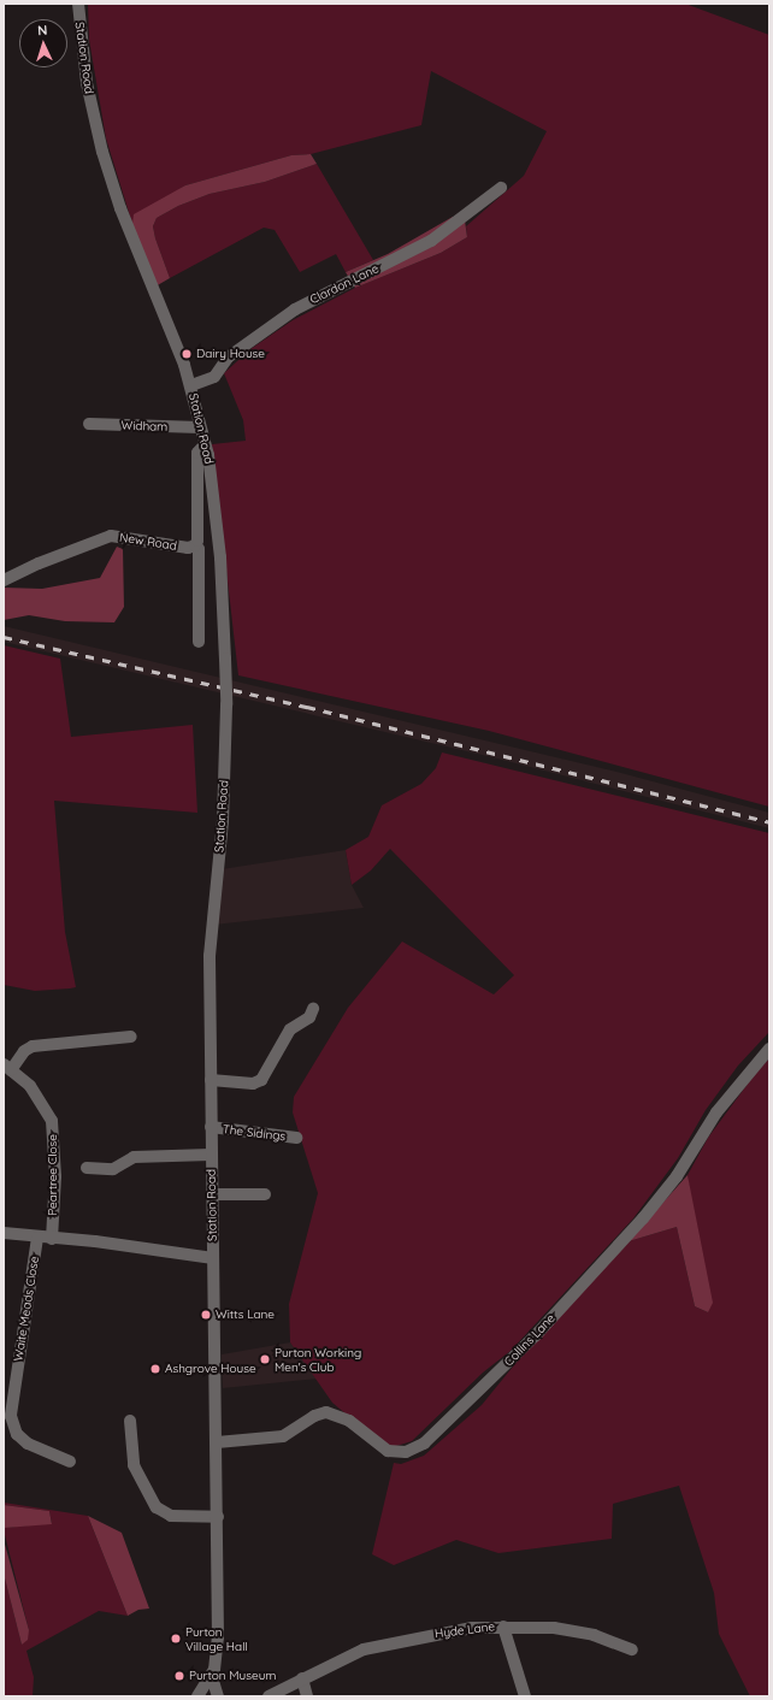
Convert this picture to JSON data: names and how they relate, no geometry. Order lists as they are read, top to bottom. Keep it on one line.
{"streets":{"street":["Station Road","Clardon Lane","Widham","New Road","The Sidings","Peartree Close","Waite Meads Close","Collins Lane","Hyde Lane"]},"crossings":[["Station Road","Clardon Lane"],["Station Road","Widham"],["Station Road","New Road"],["Station Road","The Sidings"],["Station Road","Collins Lane"]],"places":["Dairy House","Witts Lane","Purton Working Men's Club","Ashgrove House","Purton Village Hall","Purton Museum"],"north":"top"}
